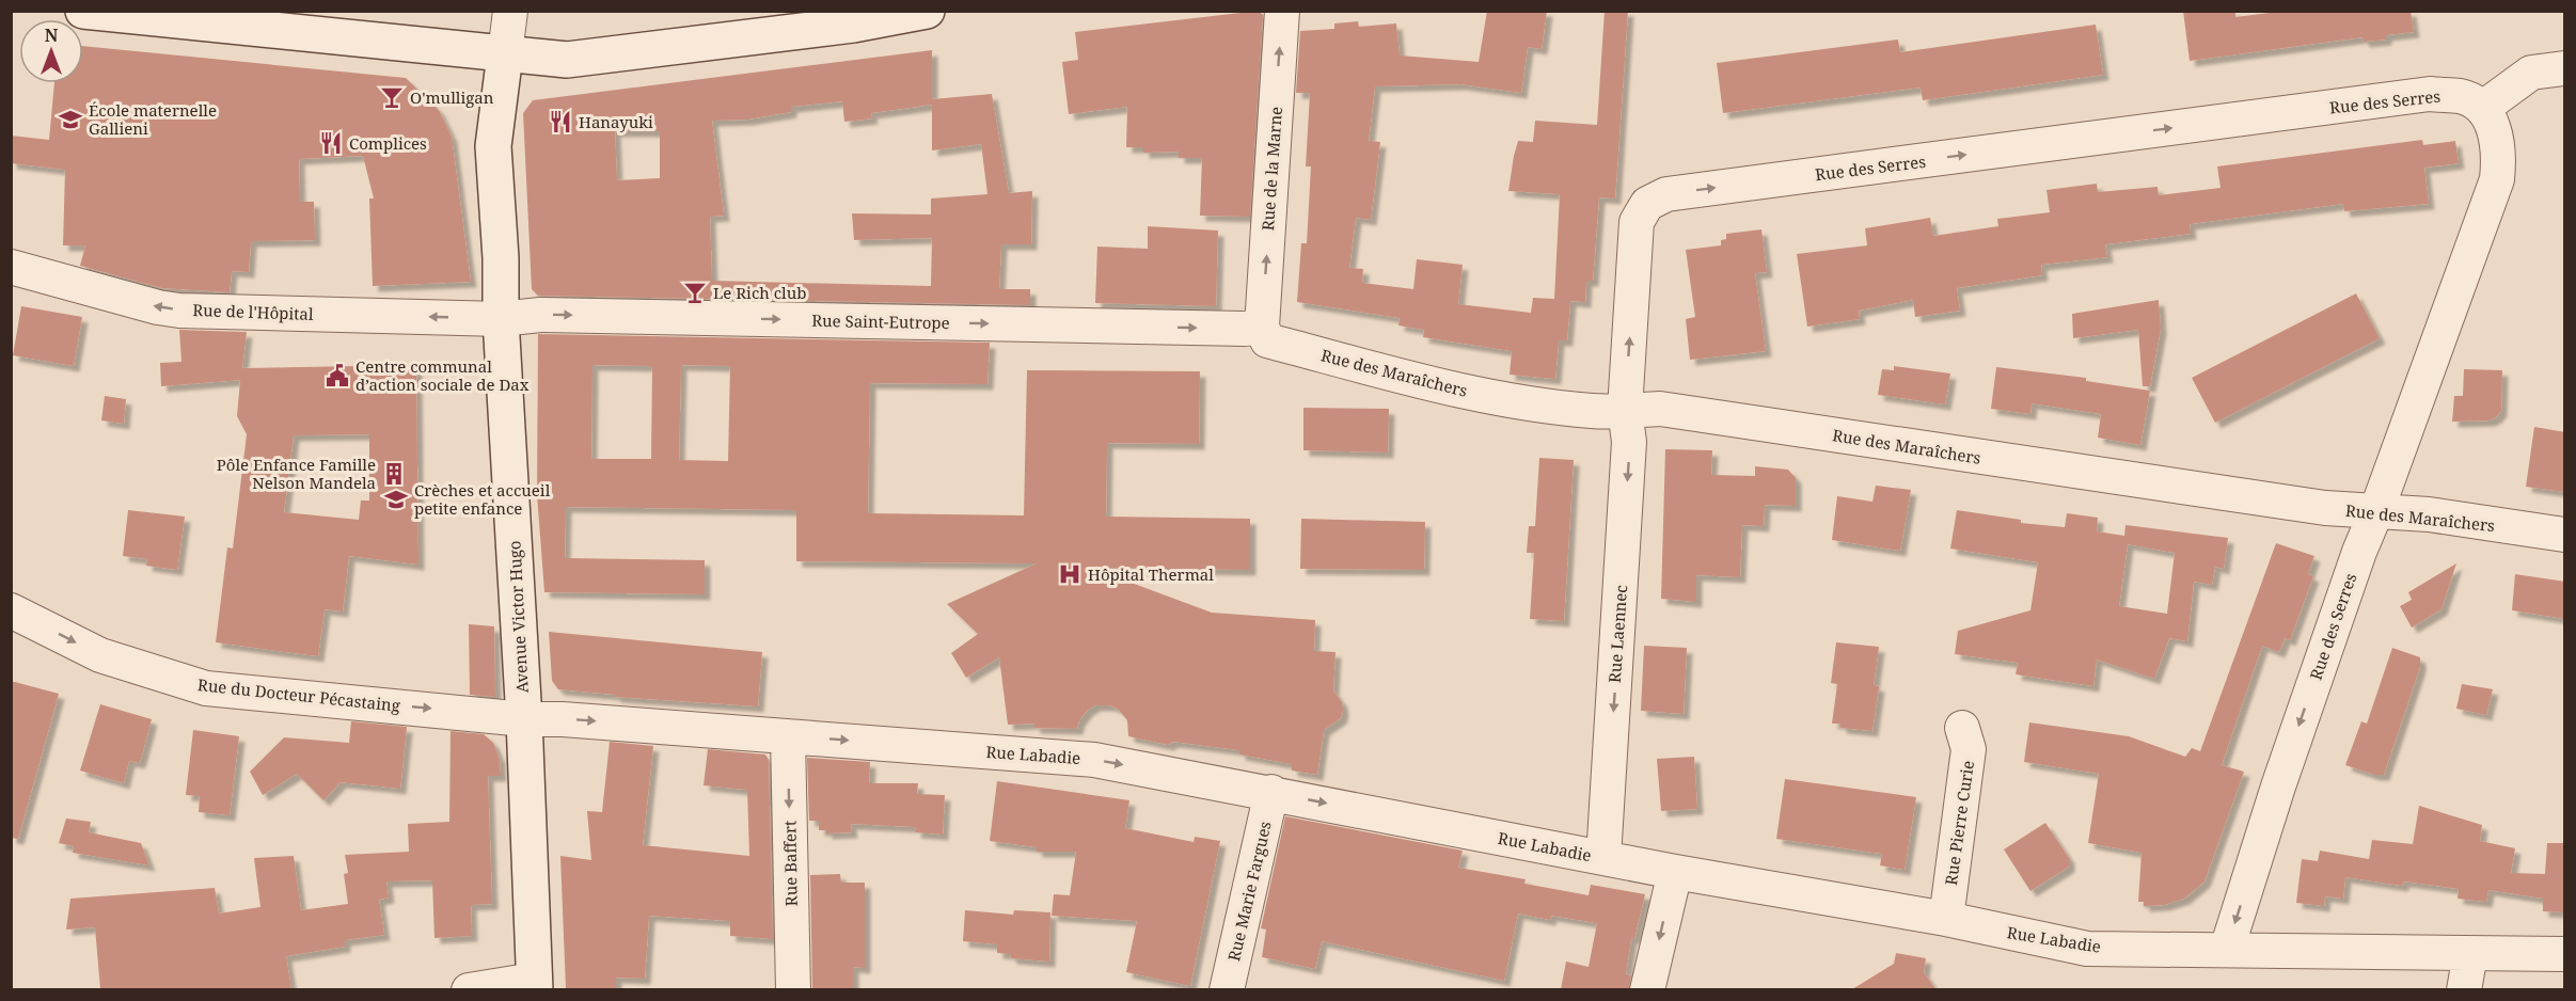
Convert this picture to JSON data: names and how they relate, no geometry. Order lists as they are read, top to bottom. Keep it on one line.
{"streets":{"main road":["Avenue Victor Hugo"],"street":["Rue des Serres","Rue de la Marne","Rue de l'Hôpital","Rue Saint-Eutrope","Rue des Maraîchers","Rue Laennec","Rue du Docteur Pécastaing","Rue Labadie","Rue Pierre Curie","Rue Baffert","Rue Marie Fargues"]},"crossings":[["Rue des Serres","Rue des Maraîchers"],["Rue des Serres","Rue Laennec"],["Rue des Serres","Rue Labadie"],["Rue de la Marne","Rue Saint-Eutrope"],["Rue de la Marne","Rue des Maraîchers"],["Rue de l'Hôpital","Rue Saint-Eutrope"],["Rue de l'Hôpital","Avenue Victor Hugo"],["Rue Saint-Eutrope","Rue des Maraîchers"],["Rue Saint-Eutrope","Avenue Victor Hugo"],["Rue des Maraîchers","Rue Laennec"],["Avenue Victor Hugo","Rue du Docteur Pécastaing"],["Avenue Victor Hugo","Rue Labadie"],["Rue Laennec","Rue Labadie"],["Rue du Docteur Pécastaing","Rue Labadie"],["Rue Labadie","Rue Pierre Curie"],["Rue Labadie","Rue Baffert"],["Rue Labadie","Rue Marie Fargues"]],"one_way":["Rue de la Marne","Rue de l'Hôpital","Rue Saint-Eutrope","Rue Laennec","Rue du Docteur Pécastaing","Rue Labadie","Rue Baffert"],"places":{"bar":["O'mulligan","Le Rich club"],"school or university":["École maternelle Gallieni","Crèches et accueil petite enfance"],"restaurant":["Hanayuki","Complices"],"public building":["Centre communal d’action sociale de Dax"],"building":["Pôle Enfance Famille Nelson Mandela"],"hospital":["Hôpital Thermal"]},"north":"top"}
